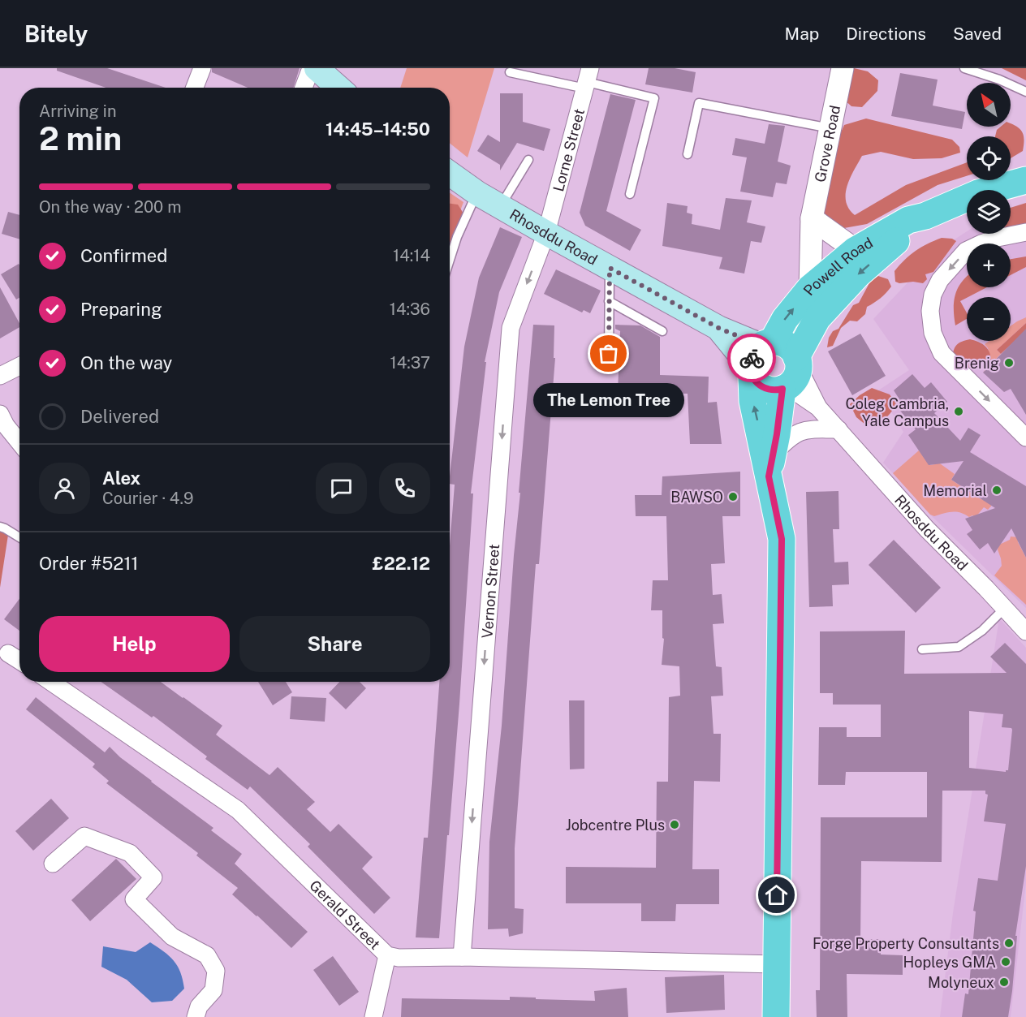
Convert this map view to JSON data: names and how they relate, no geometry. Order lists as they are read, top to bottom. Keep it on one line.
{"streets":{"main road":["Rhosddu Road","Powell Road"],"street":["Grove Road","Lorne Street","Vernon Street","Gerald Street"]},"crossings":[["Grove Road","Powell Road"],["Lorne Street","Rhosddu Road"],["Lorne Street","Vernon Street"],["Rhosddu Road","Powell Road"],["Rhosddu Road","Vernon Street"],["Vernon Street","Gerald Street"]],"one_way":["Vernon Street"],"places":["The Lemon Tree","Brenig","Coleg Cambria, Yale Campus","Memorial","BAWSO","Jobcentre Plus","Forge Property Consultants","Hopleys GMA","Molyneux"],"north":"top left","page":{"header":"Bitely","nav":["Map","Directions","Saved"],"map_buttons":["+","−"],"heading":["2 min","Arriving in","14:45–14:50"],"panel":["Alex","Courier · 4.9","Order #5211","£22.12"],"bar":"On the way · 200 m","list":[["Confirmed","14:14"],["Preparing","14:36"],["On the way","14:37"],"Delivered"],"bubble":"The Lemon Tree","buttons":["Help","Share"]}}
